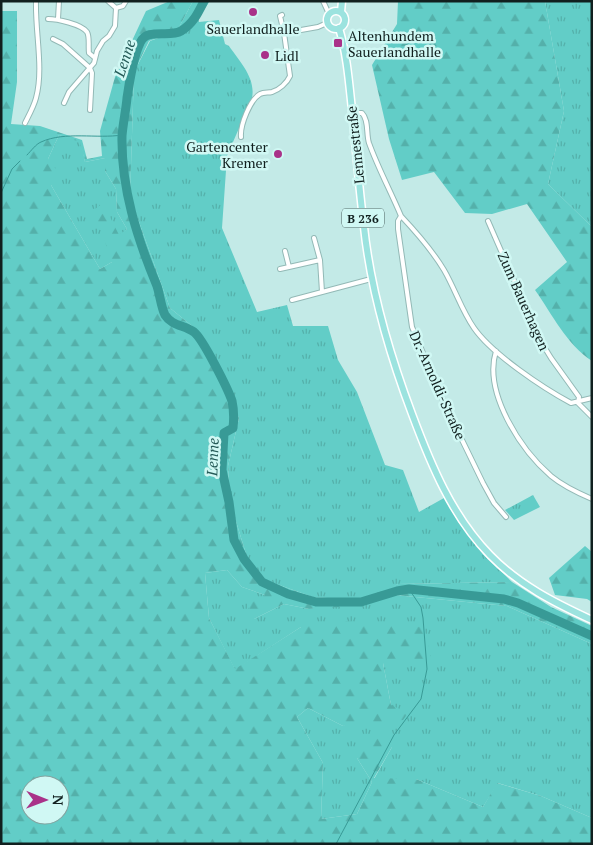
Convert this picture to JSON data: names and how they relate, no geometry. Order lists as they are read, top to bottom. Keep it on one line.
{"streets":{"main road":["Lennestraße","B 236"],"street":["Zum Bauerhagen","Dr.-Arnoldi-Straße"]},"crossings":[["Lennestraße","B 236"]],"water":["Lenne"],"places":{"other":["Sauerlandhalle","Lidl","Gartencenter Kremer"],"transit":["Altenhundem Sauerlandhalle"]},"north":"right"}
